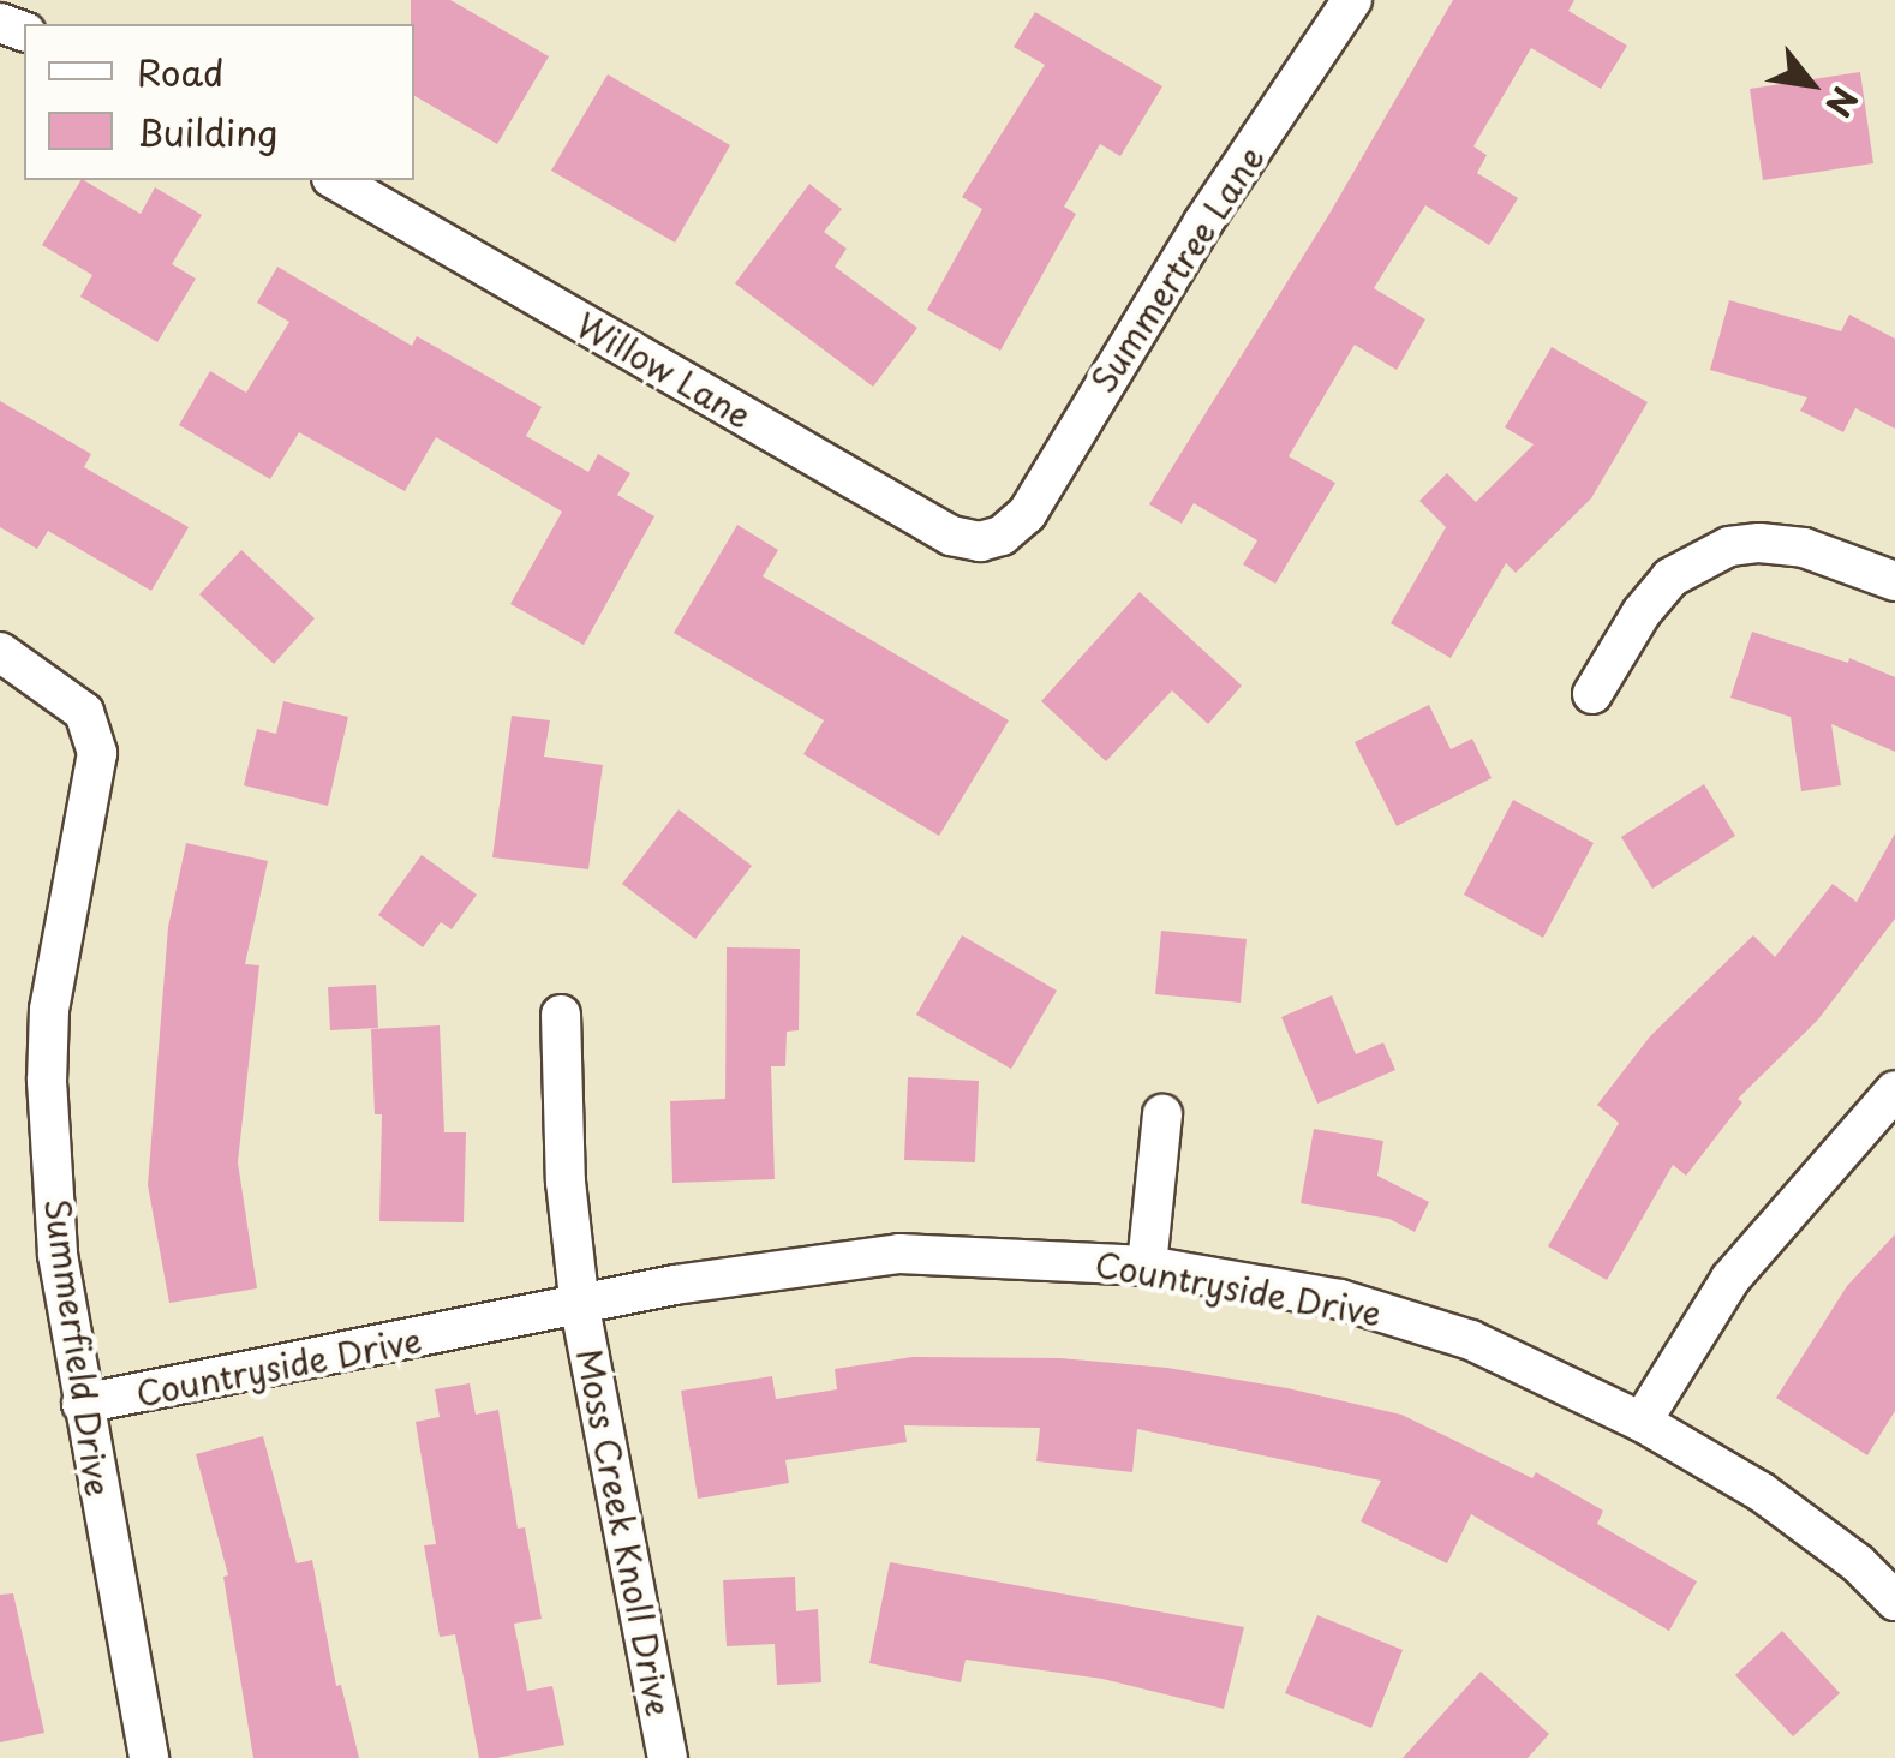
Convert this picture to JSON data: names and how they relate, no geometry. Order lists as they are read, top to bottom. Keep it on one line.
{"streets":{"street":["Summertree Lane","Willow Lane","Countryside Drive","Summerfield Drive","Moss Creek Knoll Drive"]},"crossings":[["Summertree Lane","Willow Lane"],["Countryside Drive","Summerfield Drive"],["Countryside Drive","Moss Creek Knoll Drive"]],"legend":["Road","Building"],"north":"bottom right"}
